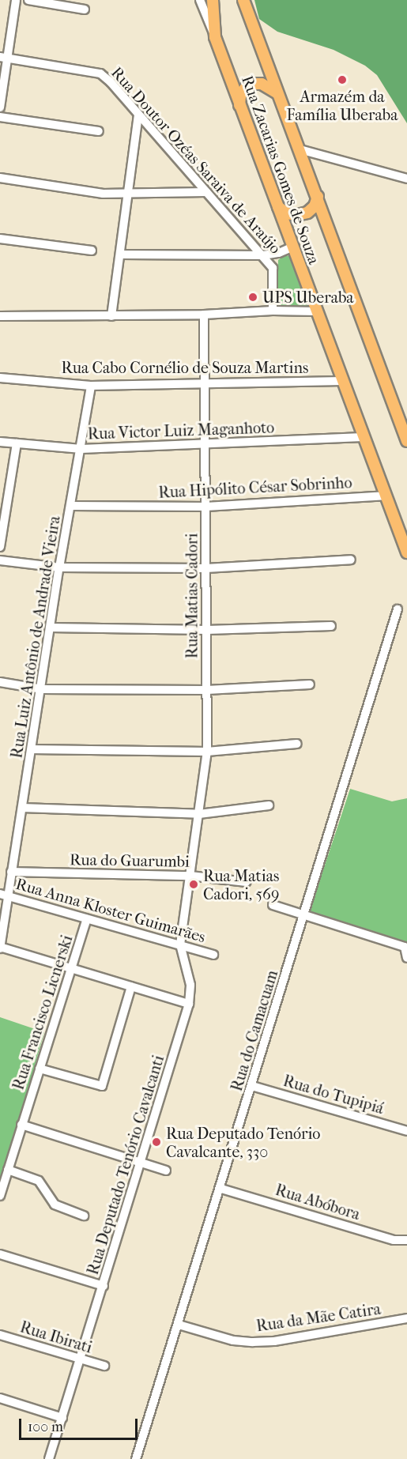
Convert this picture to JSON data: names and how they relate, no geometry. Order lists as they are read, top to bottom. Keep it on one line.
{"streets":{"main road":["Rua Zacarias Gomes de Souza"],"street":["Rua Doutor Ozéas Saraiva de Araújo","Rua Cabo Cornélio de Souza Martins","Rua Victor Luiz Maganhoto","Rua Hipólito César Sobrinho","Rua Matias Cadori","Rua Luiz Antônio de Andrade Vieira","Rua do Guarumbi","Rua Anna Kloster Guimarães","Rua Francisco Licnerski","Rua do Camacuam","Rua do Tupipiá","Rua Deputado Tenório Cavalcanti","Rua Abóbora","Rua da Mãe Catira","Rua Ibirati"]},"crossings":[["Rua Zacarias Gomes de Souza","Rua Cabo Cornélio de Souza Martins"],["Rua Zacarias Gomes de Souza","Rua Victor Luiz Maganhoto"],["Rua Zacarias Gomes de Souza","Rua Hipólito César Sobrinho"],["Rua Cabo Cornélio de Souza Martins","Rua Matias Cadori"],["Rua Cabo Cornélio de Souza Martins","Rua Luiz Antônio de Andrade Vieira"],["Rua Victor Luiz Maganhoto","Rua Matias Cadori"],["Rua Victor Luiz Maganhoto","Rua Luiz Antônio de Andrade Vieira"],["Rua Hipólito César Sobrinho","Rua Matias Cadori"],["Rua Hipólito César Sobrinho","Rua Luiz Antônio de Andrade Vieira"],["Rua Matias Cadori","Rua do Guarumbi"],["Rua Matias Cadori","Rua Deputado Tenório Cavalcanti"],["Rua Luiz Antônio de Andrade Vieira","Rua do Guarumbi"],["Rua Luiz Antônio de Andrade Vieira","Rua Anna Kloster Guimarães"],["Rua do Guarumbi","Rua Deputado Tenório Cavalcanti"],["Rua Anna Kloster Guimarães","Rua Francisco Licnerski"],["Rua Anna Kloster Guimarães","Rua Deputado Tenório Cavalcanti"],["Rua do Camacuam","Rua do Tupipiá"],["Rua do Camacuam","Rua Abóbora"],["Rua do Camacuam","Rua da Mãe Catira"],["Rua Deputado Tenório Cavalcanti","Rua Ibirati"]],"places":["Armazém da Família Uberaba","UPS Uberaba","Rua Matias Cadori, 569","Rua Deputado Tenório Cavalcante, 330"],"scale_bar":"100 m"}
